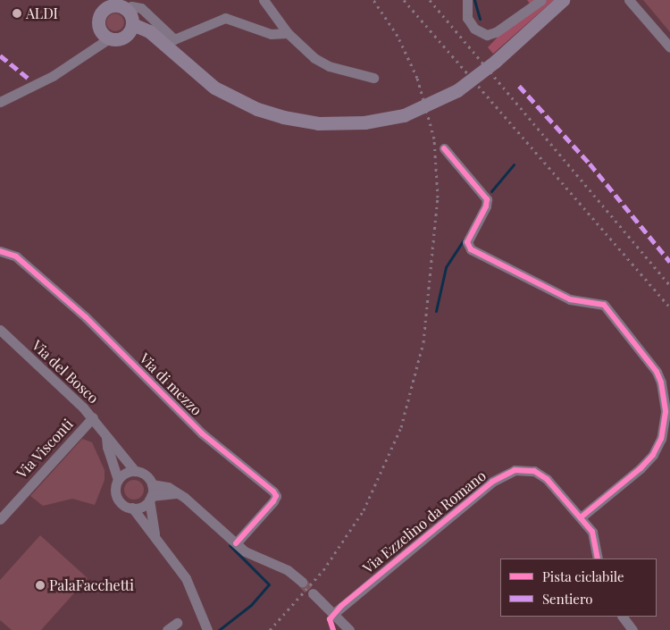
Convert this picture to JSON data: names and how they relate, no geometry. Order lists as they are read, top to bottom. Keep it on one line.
{"streets":{"street":["Via del Bosco","Via di mezzo","Via Visconti","Via Ezzelino da Romano"]},"crossings":[["Via del Bosco","Via Visconti"]],"places":["ALDI","PalaFacchetti"],"legend":["Pista ciclabile","Sentiero"]}
